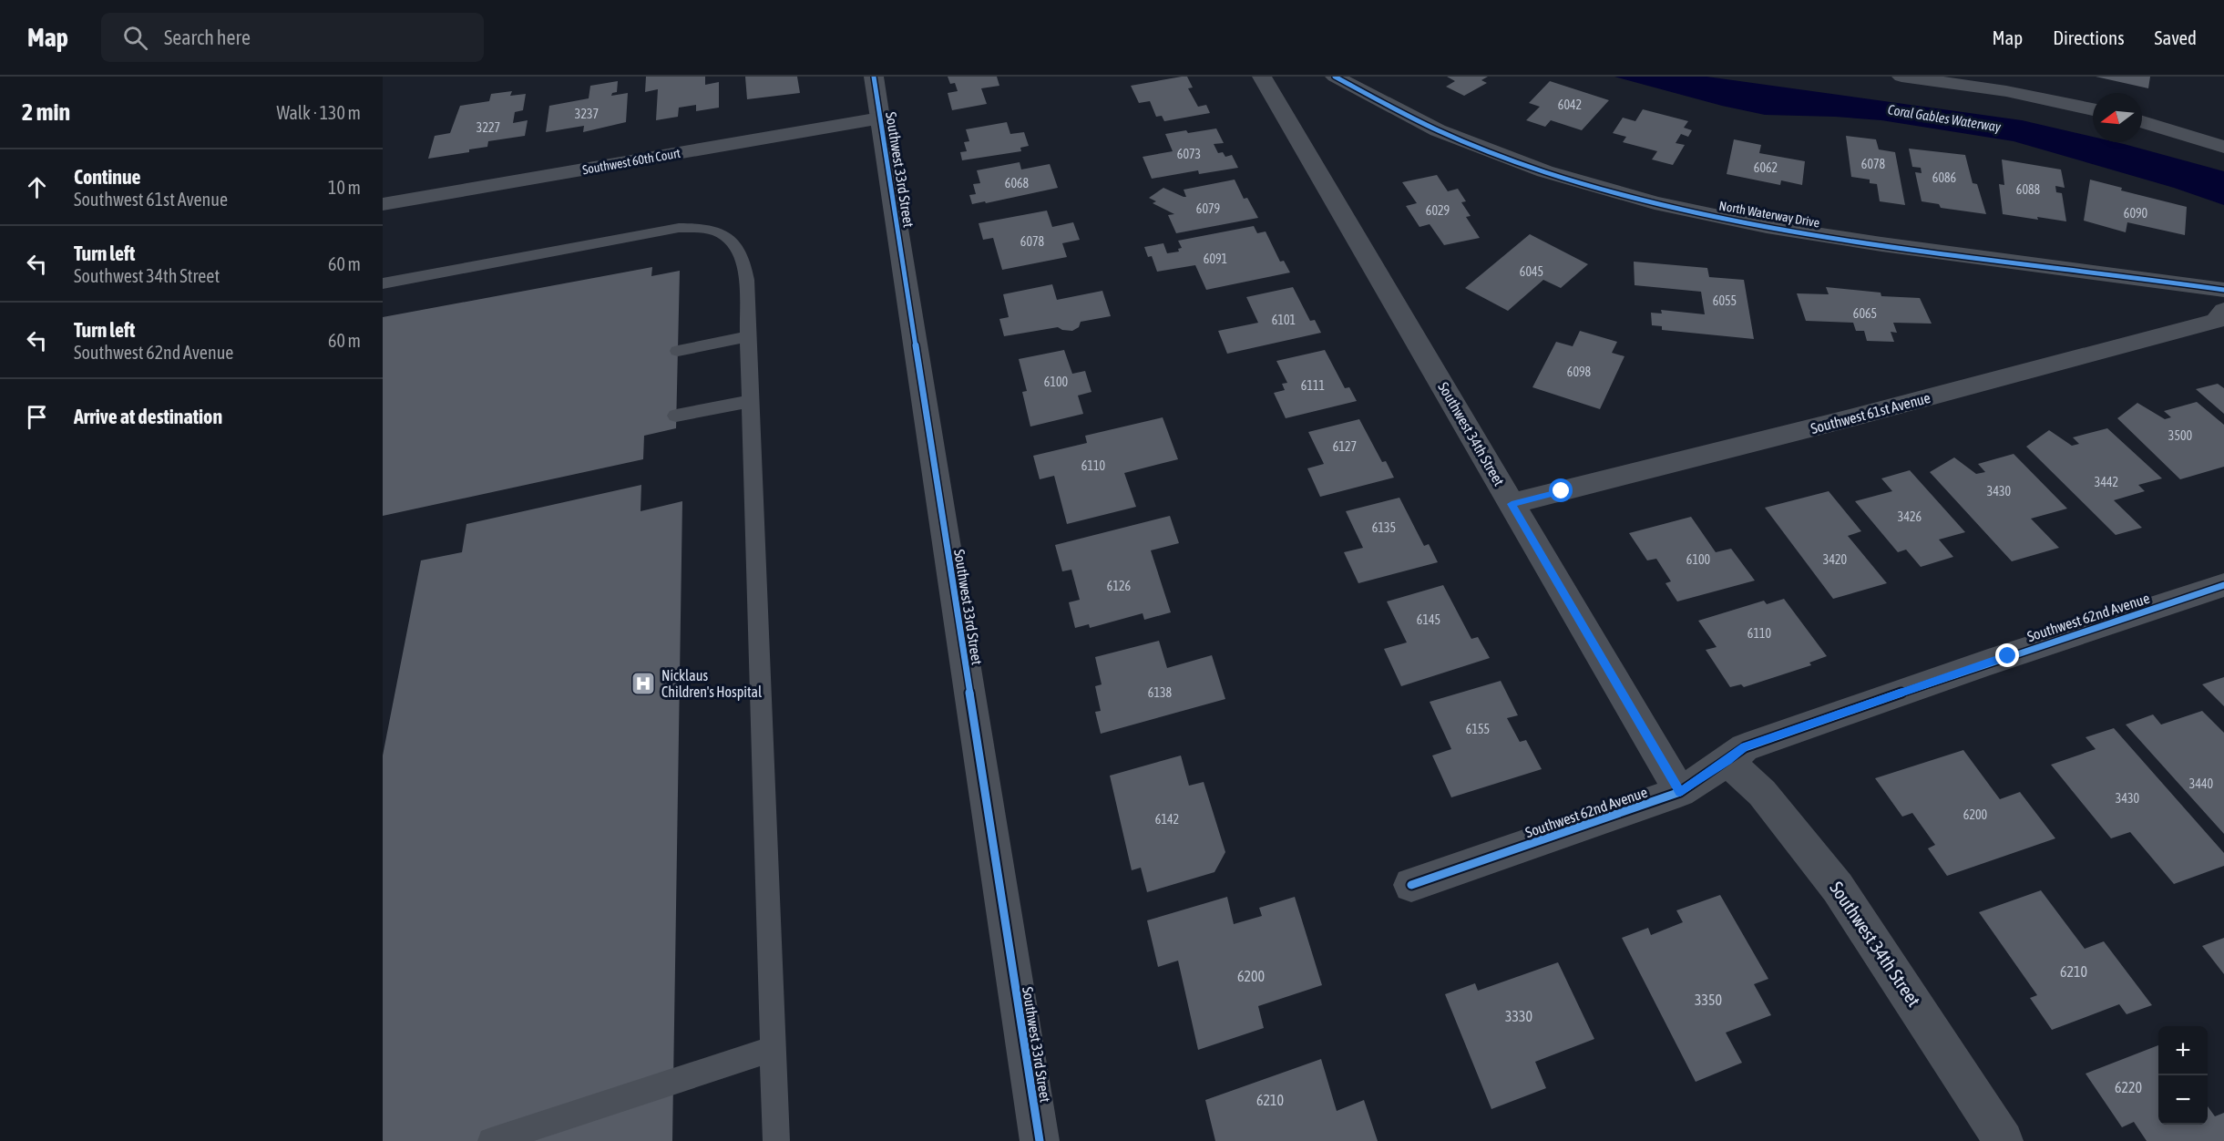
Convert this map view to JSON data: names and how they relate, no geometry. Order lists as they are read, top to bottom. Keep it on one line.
{"streets":{"street":["Southwest 60th Court","Southwest 33rd Street","North Waterway Drive","Southwest 61st Avenue","Southwest 34th Street","Southwest 62nd Avenue"]},"crossings":[["Southwest 60th Court","Southwest 33rd Street"],["Southwest 61st Avenue","Southwest 34th Street"],["Southwest 34th Street","Southwest 62nd Avenue"]],"water":["Coral Gables Waterway"],"places":{"hospital":["Nicklaus Children's Hospital"]},"house_numbers":["6042","3237","3227","6073","6078","6062","6086","6068","6088","6079","6029","6090","6078","6091","6045","6055","6065","6101","6098","6100","6111","3500","6127","6110","3442","3430","3426","6135","6100","3420","6126","6145","6110","6138","6155","3440","3430","6200","6142","6210","6200","3350","3330","6220","6210"],"north":"left","page":{"header":"Map","search":"Search here","nav":["Map","Directions","Saved"],"heading":["2 min","Walk · 130 m"],"list":[["Continue","Southwest 61st Avenue","10 m"],["Turn left","Southwest 34th Street","60 m"],["Turn left","Southwest 62nd Avenue","60 m"],"Arrive at destination"],"map_buttons":["+","−"]}}
